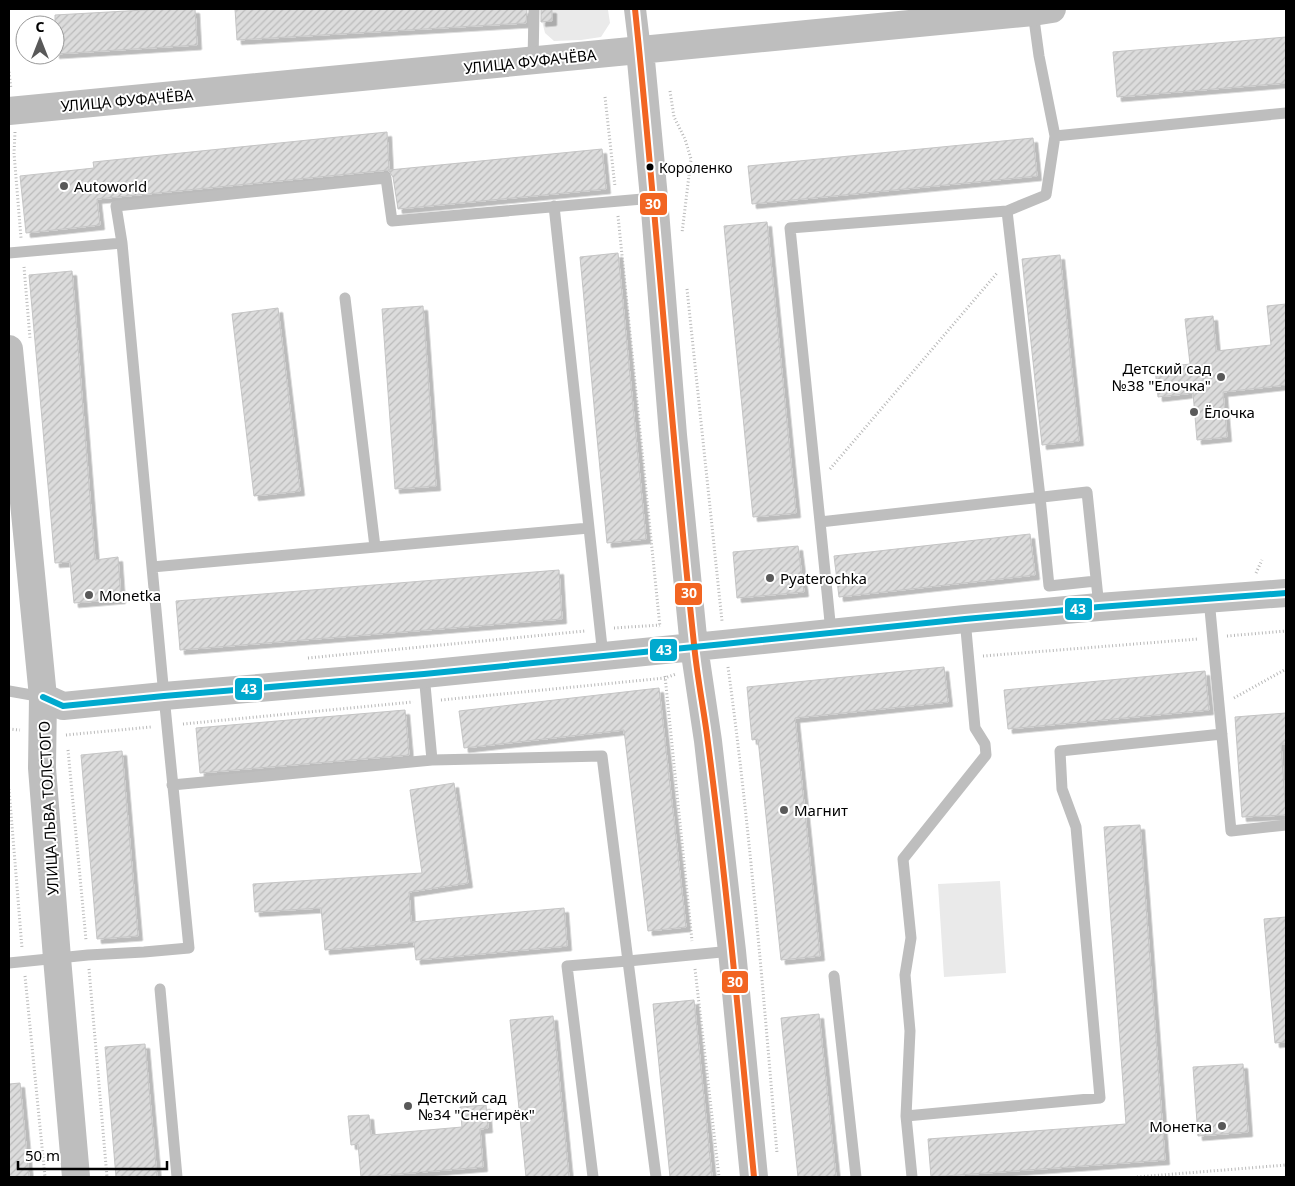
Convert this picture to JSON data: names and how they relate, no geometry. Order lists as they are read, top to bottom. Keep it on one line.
{"streets":{"street":["УЛИЦА ФУФАЧЁВА","УЛИЦА ЛЬВА ТОЛСТОГО"]},"places":["Короленко","Autoworld","Детский сад №38 \"Елочка\"","Ёлочка","Pyaterochka","Monetka","Магнит","Детский сад №34 \"Снегирёк\"","Монетка"],"lines":["transit line 30","transit line 43"],"scale_bar":"50 m","north":"top"}
